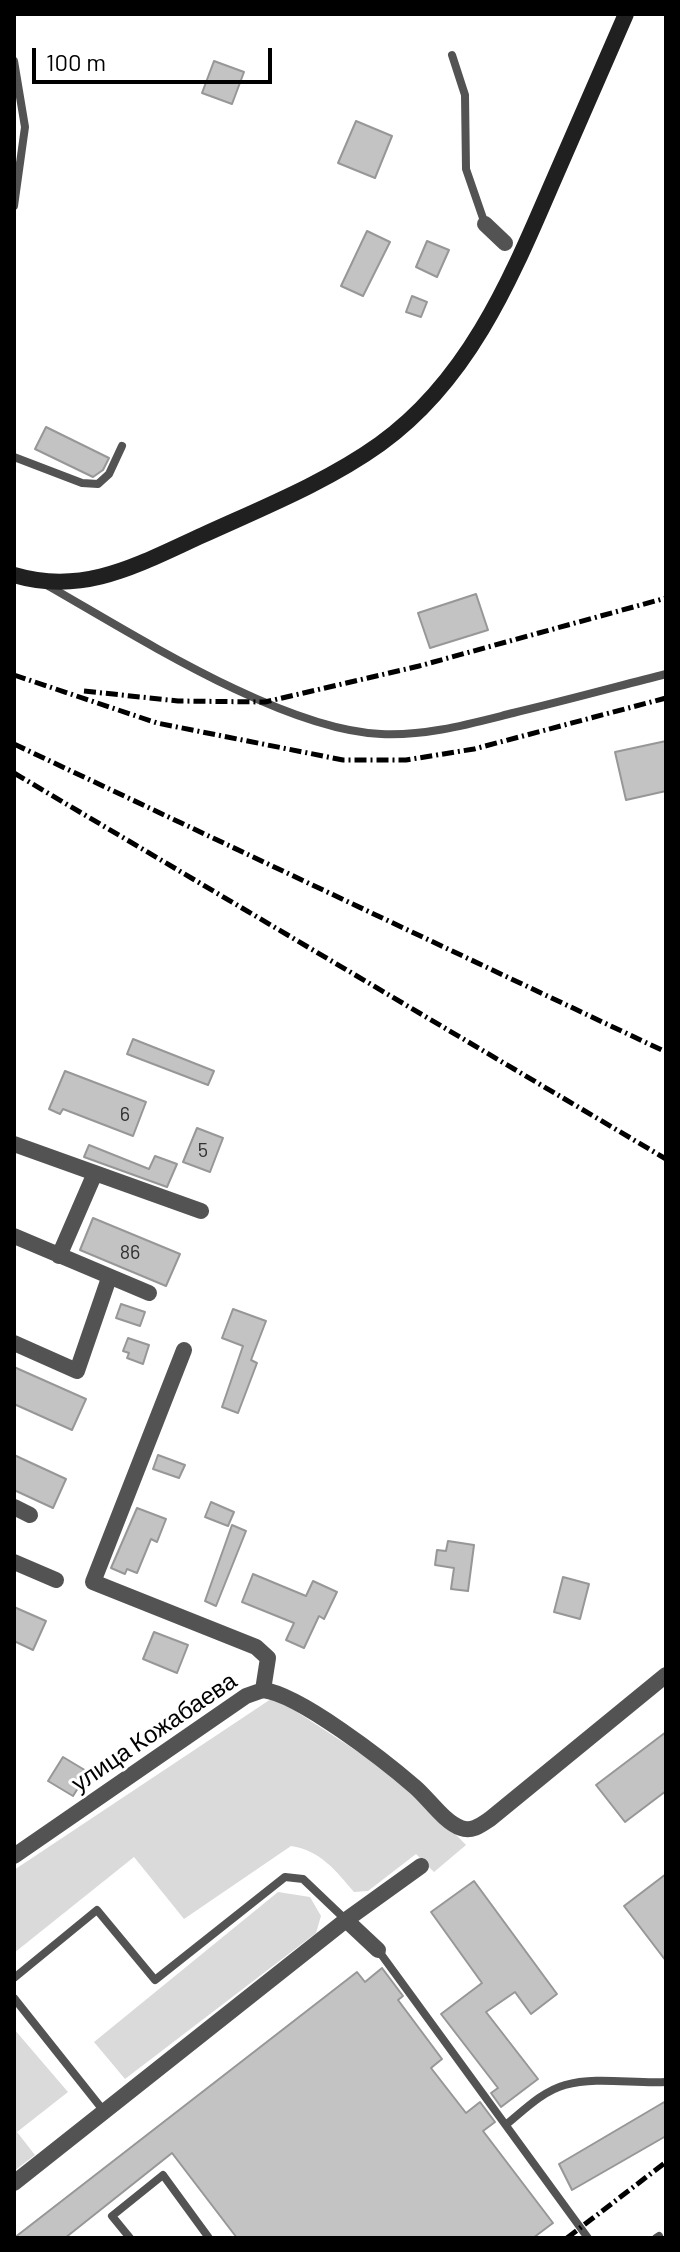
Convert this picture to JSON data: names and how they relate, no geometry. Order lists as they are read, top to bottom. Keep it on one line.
{"streets":{"street":["улица Кожабаева"]},"house_numbers":["6","5","86"],"scale_bar":"100 m"}
